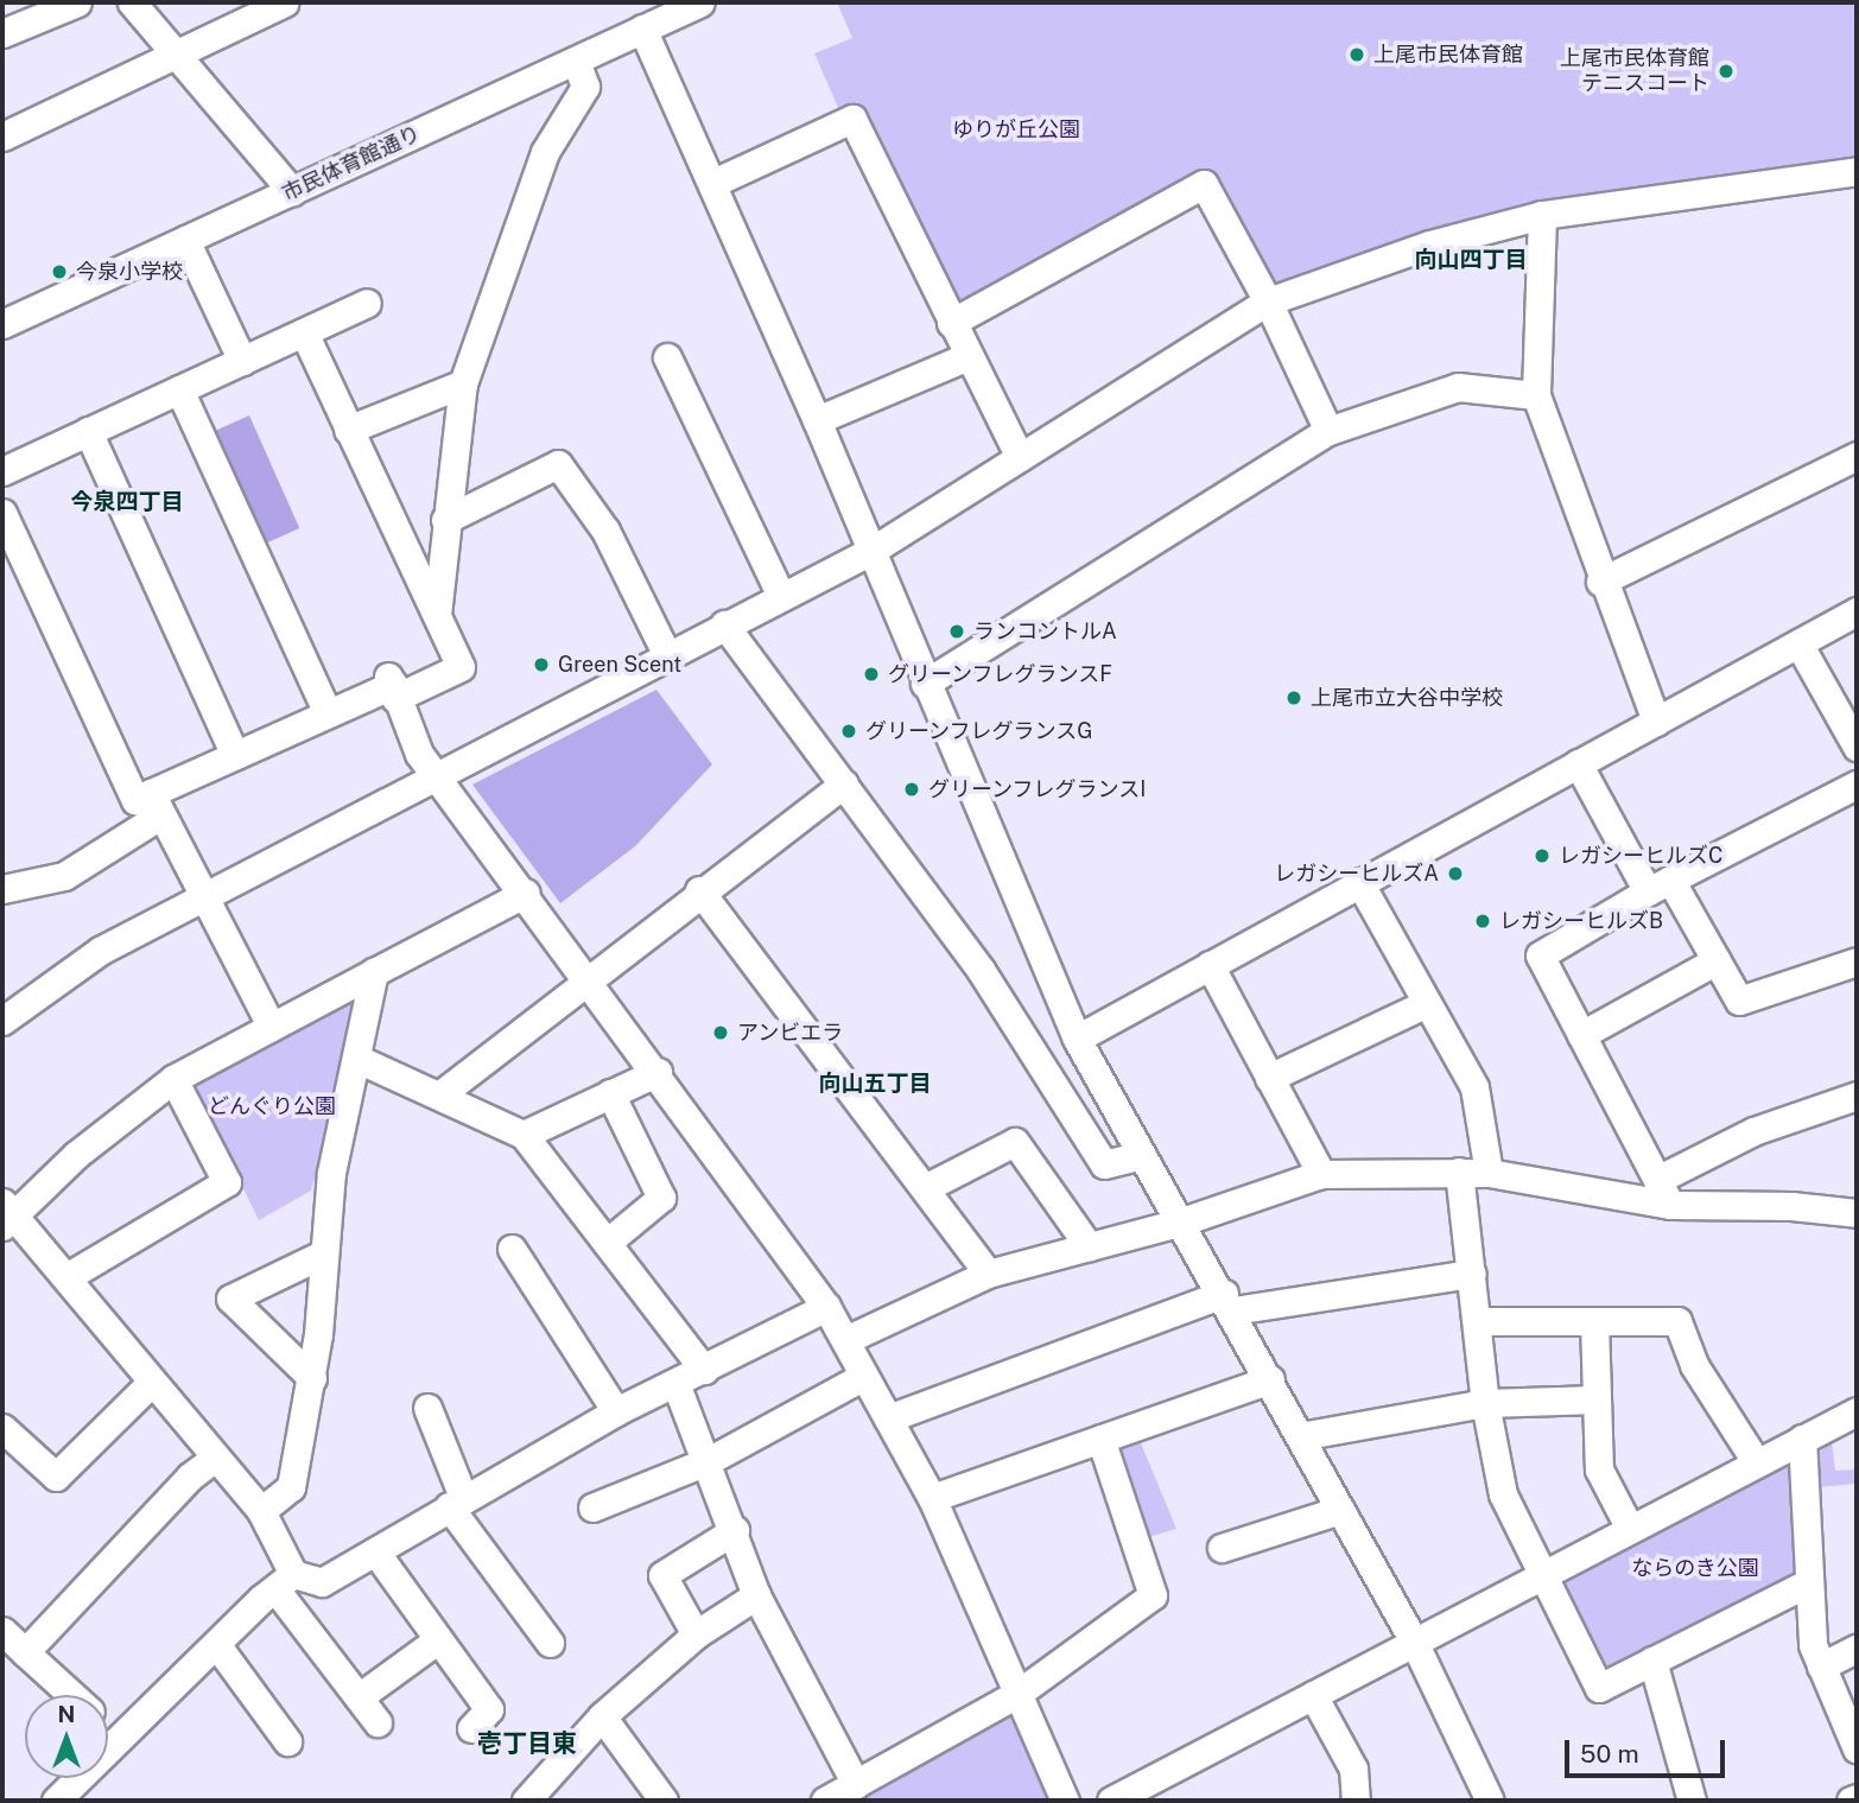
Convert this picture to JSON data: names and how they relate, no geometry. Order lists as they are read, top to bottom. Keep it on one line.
{"streets":{"street":["市民体育館通り"]},"districts":["向山四丁目","今泉四丁目","向山五丁目","壱丁目東"],"parks":["ゆりが丘公園","どんぐり公園","ならのき公園"],"places":["上尾市民体育館","上尾市民体育館 テニスコート","今泉小学校","ランコントルA","Green Scent","グリーンフレグランスF","上尾市立大谷中学校","グリーンフレグランスG","グリーンフレグランスI","レガシーヒルズC","レガシーヒルズA","レガシーヒルズB","アンビエラ"],"scale_bar":"50 m","north":"top"}
